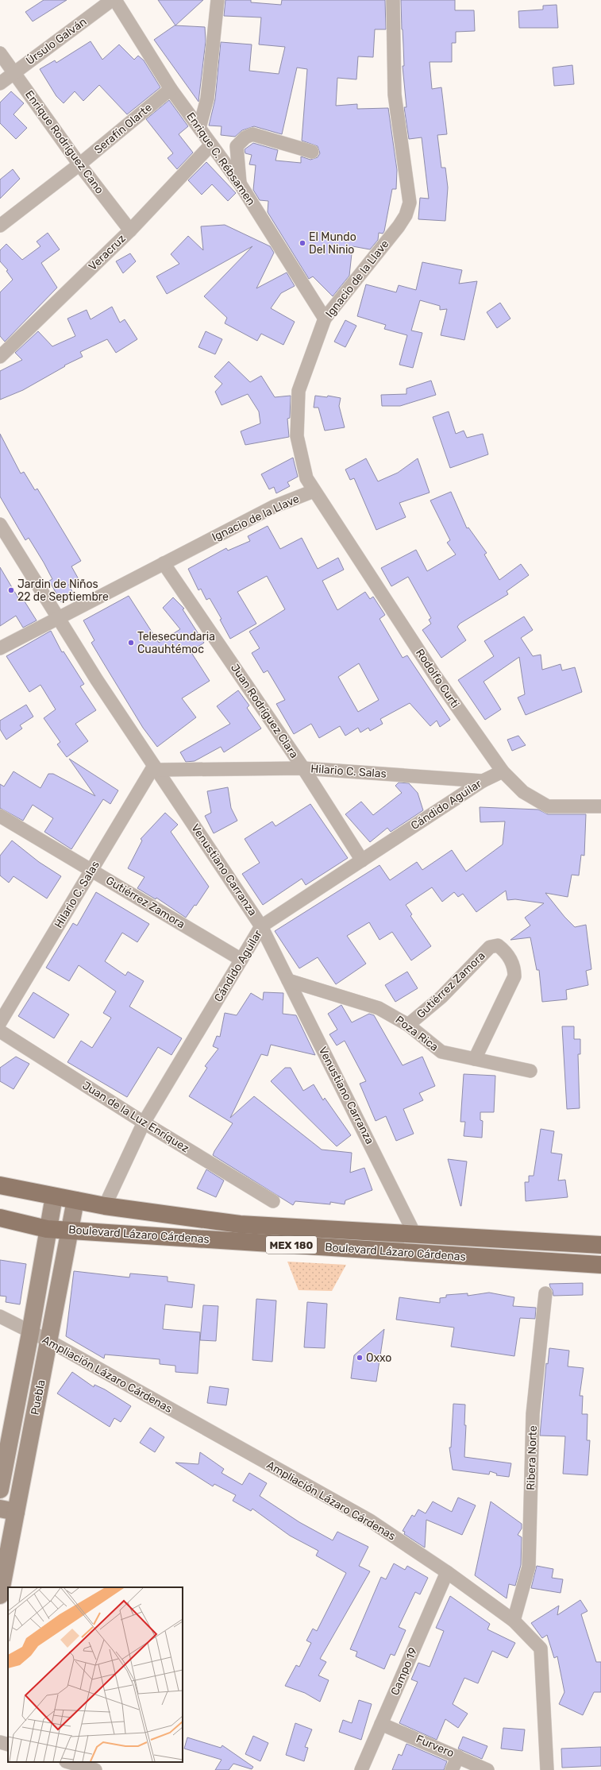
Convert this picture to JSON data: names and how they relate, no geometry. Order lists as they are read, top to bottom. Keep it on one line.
{"streets":{"main road":["Boulevard Lázaro Cárdenas","MEX 180","Puebla"],"street":["Úrsulo Galván","Serafín Olarte","Enrique Rodríguez Cano","Enrique C. Rébsamen","Veracruz","Ignacio de la Llave","Rodolfo Curti","Juan Rodríguez Clara","Hilario C. Salas","Cándido Aguilar","Venustiano Carranza","Gutiérrez Zamora","Poza Rica","Juan de la Luz Enríquez","Ampliación Lázaro Cárdenas","Ribera Norte","Campo 19","Furvero"]},"crossings":[["Úrsulo Galván","Enrique Rodríguez Cano"],["Serafín Olarte","Enrique Rodríguez Cano"],["Serafín Olarte","Enrique C. Rébsamen"],["Enrique Rodríguez Cano","Veracruz"],["Enrique C. Rébsamen","Veracruz"],["Enrique C. Rébsamen","Ignacio de la Llave"],["Ignacio de la Llave","Rodolfo Curti"],["Ignacio de la Llave","Juan Rodríguez Clara"],["Ignacio de la Llave","Venustiano Carranza"],["Rodolfo Curti","Cándido Aguilar"],["Juan Rodríguez Clara","Hilario C. Salas"],["Juan Rodríguez Clara","Cándido Aguilar"],["Hilario C. Salas","Cándido Aguilar"],["Hilario C. Salas","Venustiano Carranza"],["Hilario C. Salas","Gutiérrez Zamora"],["Cándido Aguilar","Venustiano Carranza"],["Cándido Aguilar","Gutiérrez Zamora"],["Cándido Aguilar","Juan de la Luz Enríquez"],["Cándido Aguilar","Boulevard Lázaro Cárdenas"],["Venustiano Carranza","Poza Rica"],["Venustiano Carranza","Boulevard Lázaro Cárdenas"],["Gutiérrez Zamora","Poza Rica"],["Boulevard Lázaro Cárdenas","Puebla"],["Ampliación Lázaro Cárdenas","Puebla"],["Ampliación Lázaro Cárdenas","Ribera Norte"],["Ampliación Lázaro Cárdenas","Campo 19"],["Campo 19","Furvero"]],"places":["El Mundo Del Ninio","Jardin de Niños 22 de Septiembre","Telesecundaria Cuauhtémoc","Oxxo"]}
